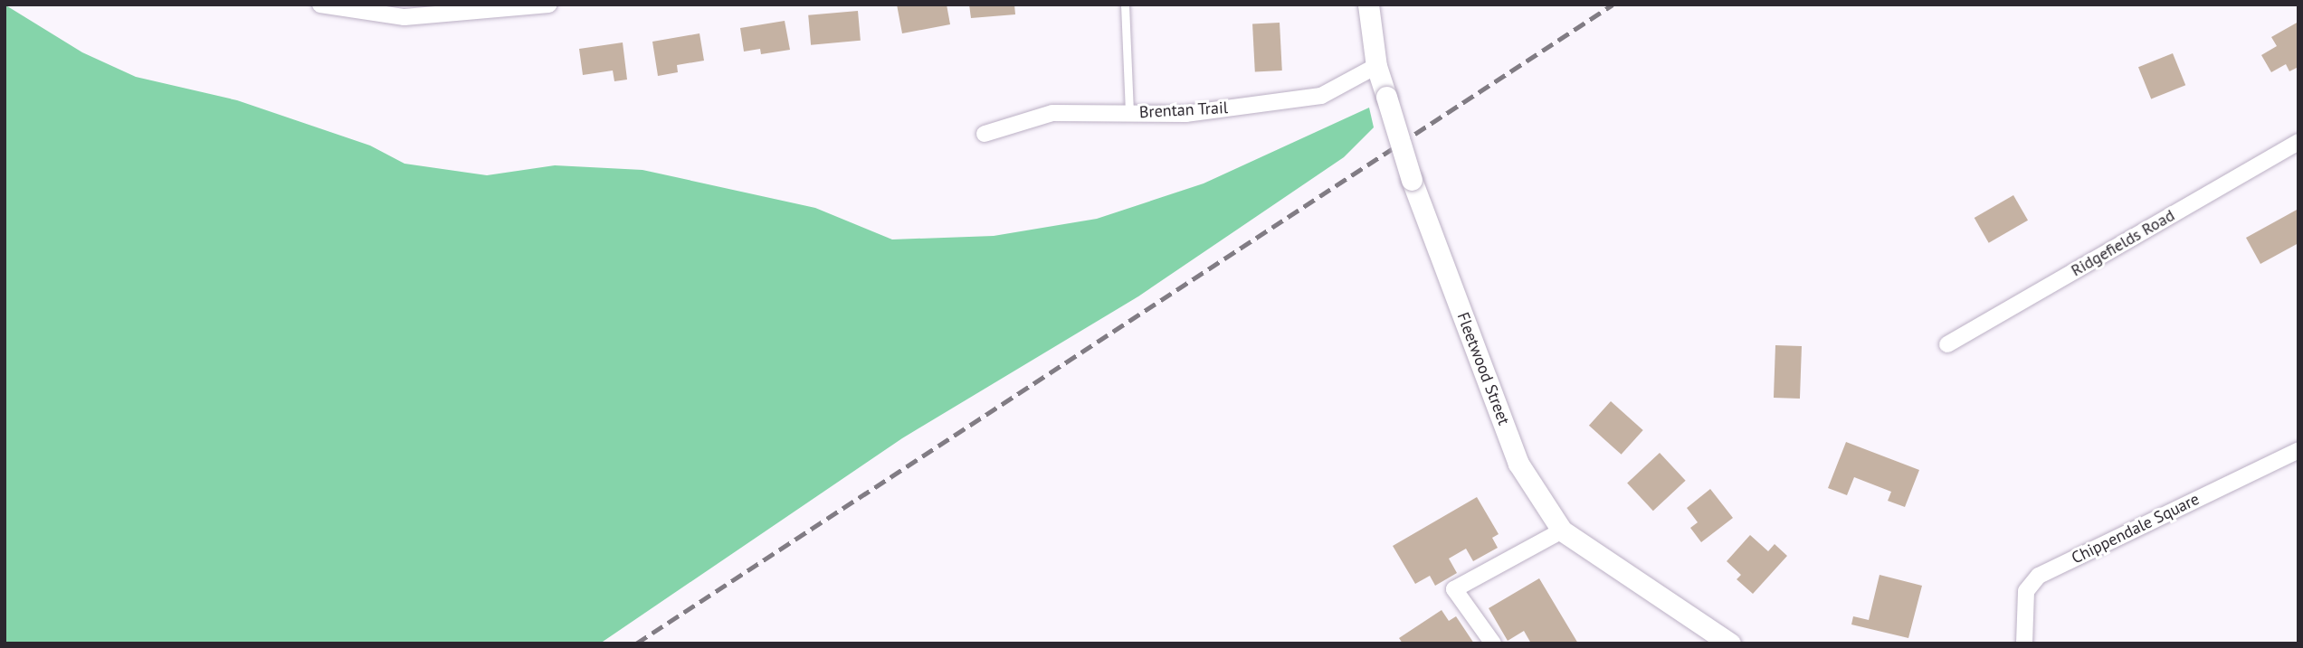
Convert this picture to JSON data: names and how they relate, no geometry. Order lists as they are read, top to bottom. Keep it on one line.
{"streets":{"street":["Brentan Trail","Ridgefields Road","Fleetwood Street","Chippendale Square"]},"crossings":[["Brentan Trail","Fleetwood Street"]]}
